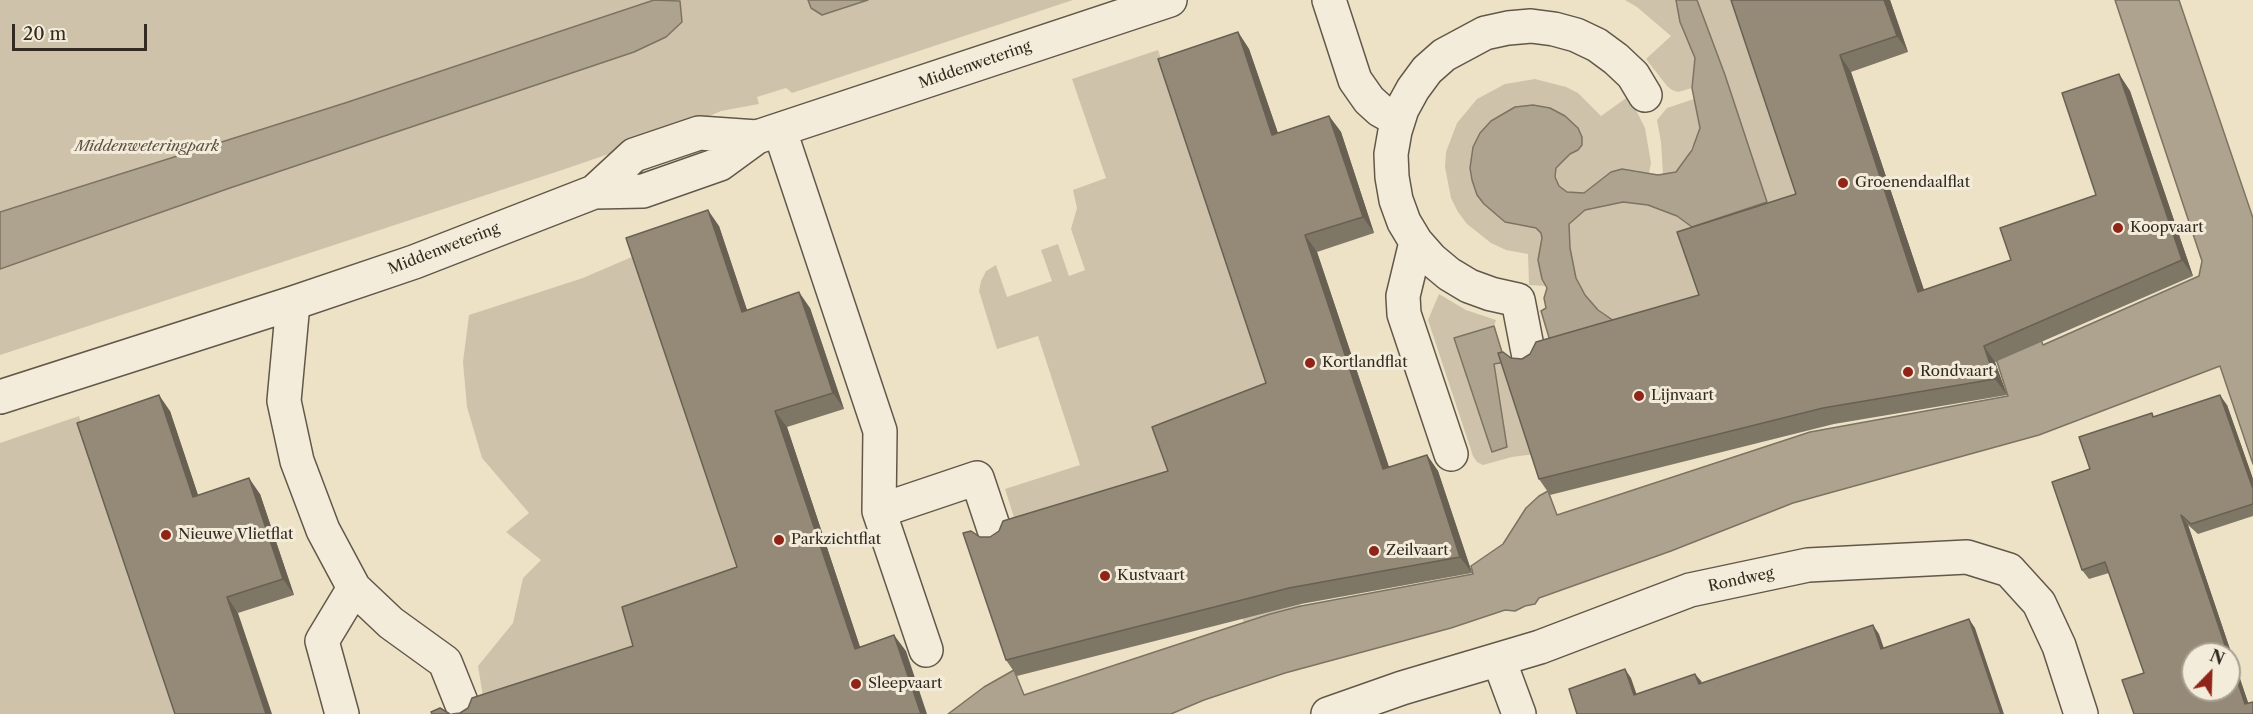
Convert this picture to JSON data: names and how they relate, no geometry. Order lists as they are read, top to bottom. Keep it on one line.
{"streets":{"street":["Middenwetering","Rondweg"]},"parks":["Middenweteringpark"],"places":["Groenendaalflat","Koopvaart","Kortlandflat","Rondvaart","Lijnvaart","Nieuwe Vlietflat","Parkzichtflat","Zeilvaart","Kustvaart","Sleepvaart"],"scale_bar":"20 m","north":"top right"}
